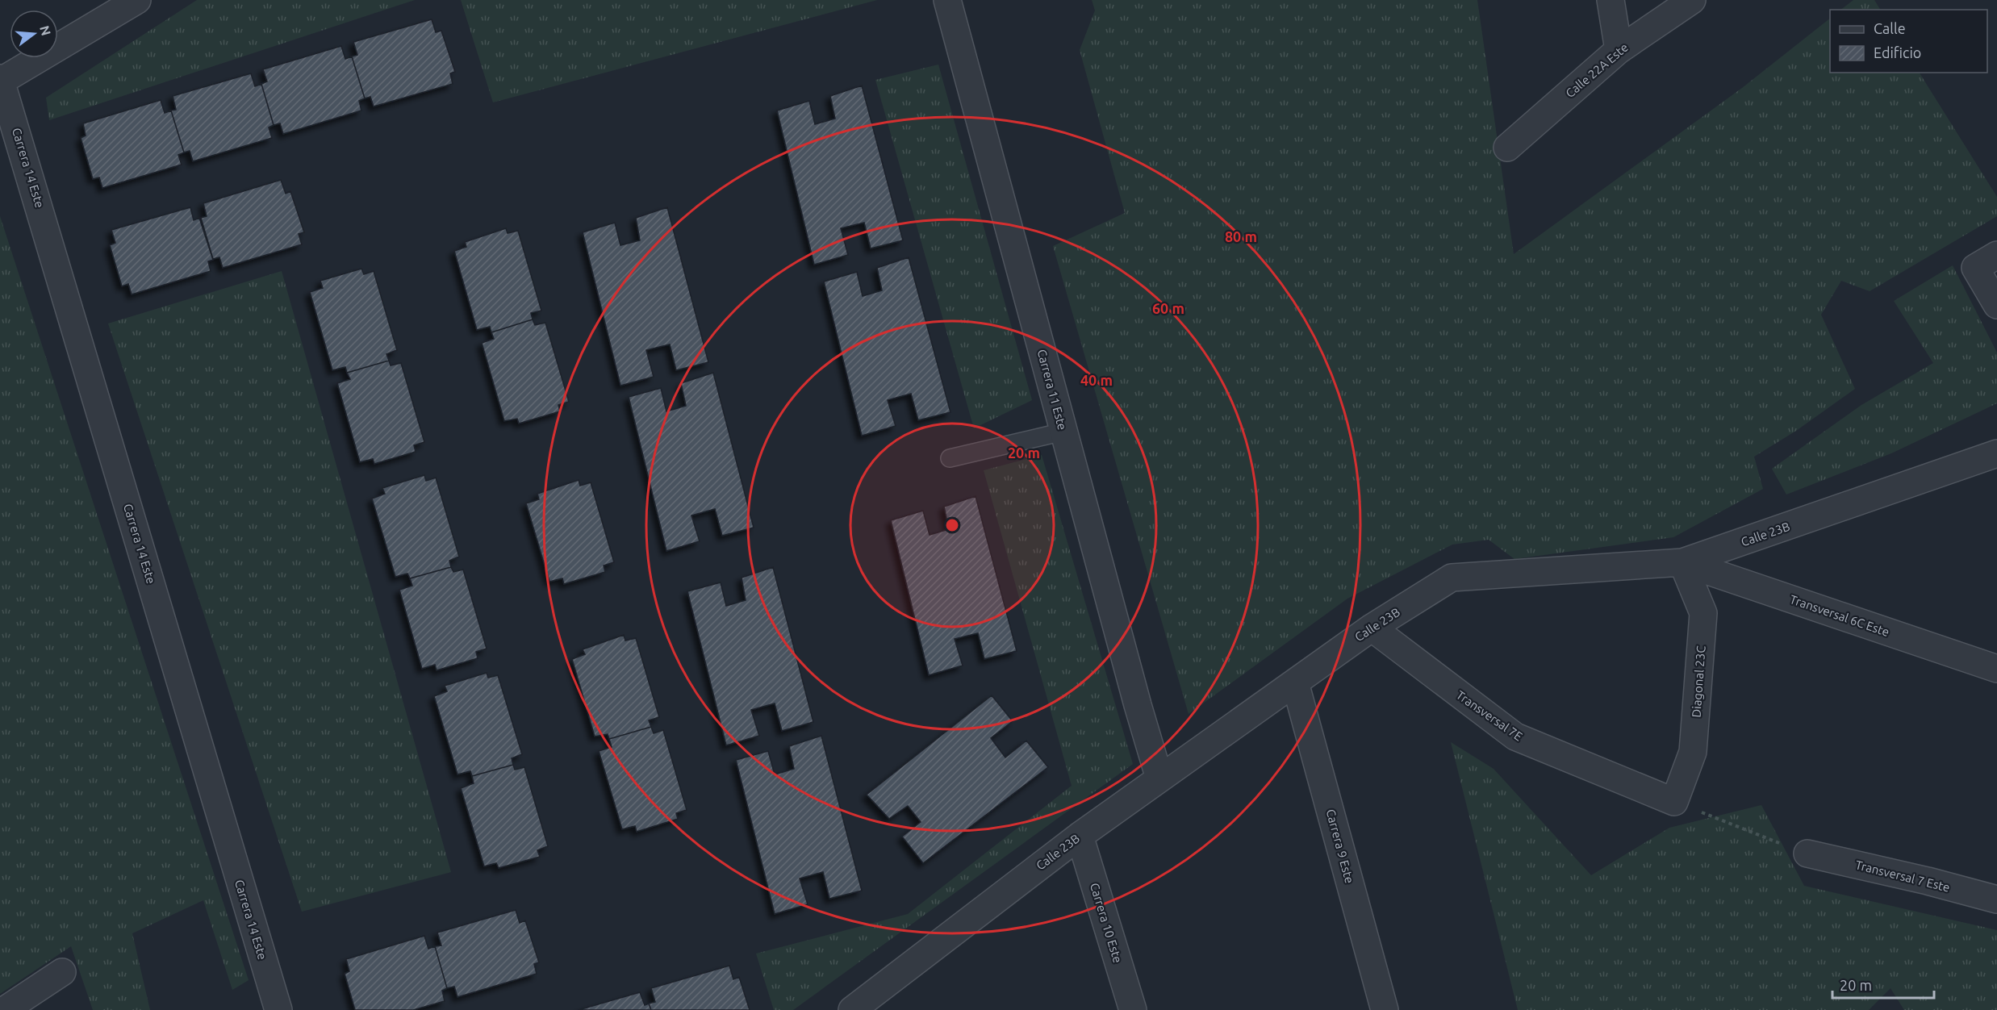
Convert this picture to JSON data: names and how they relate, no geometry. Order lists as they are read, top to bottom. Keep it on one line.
{"streets":{"street":["Calle 22A Este","Carrera 14 Este","Carrera 11 Este","Calle 23B","Transversal 6C Este","Diagonal 23C","Transversal 7E","Carrera 9 Este","Transversal 7 Este","Carrera 10 Este"]},"crossings":[["Carrera 11 Este","Calle 23B"],["Calle 23B","Transversal 6C Este"],["Calle 23B","Diagonal 23C"],["Calle 23B","Transversal 7E"],["Calle 23B","Carrera 9 Este"],["Calle 23B","Carrera 10 Este"],["Transversal 6C Este","Diagonal 23C"],["Diagonal 23C","Transversal 7E"]],"legend":["Calle","Edificio"],"scale_bar":"20 m","north":"right","rings":["80 m","60 m","40 m","20 m"]}
